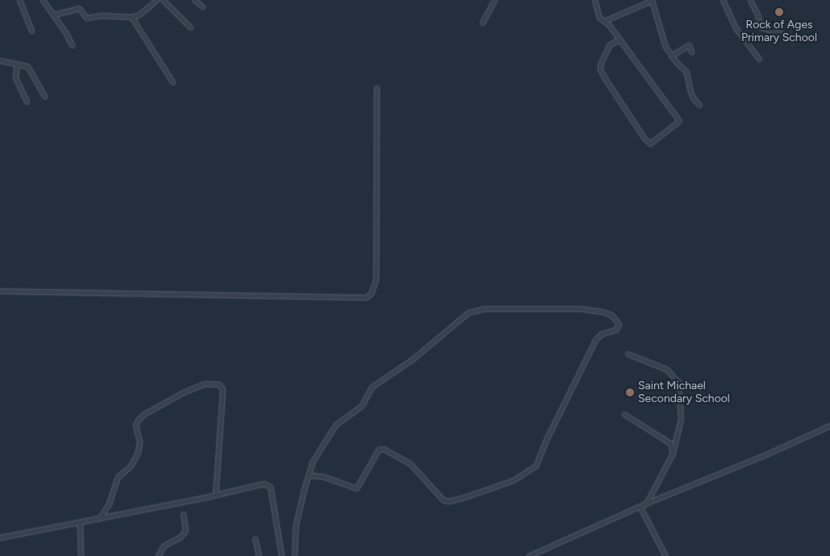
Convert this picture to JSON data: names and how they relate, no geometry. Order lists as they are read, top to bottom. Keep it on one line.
{"places":["Rock of Ages Primary School","Saint Michael Secondary School"]}
